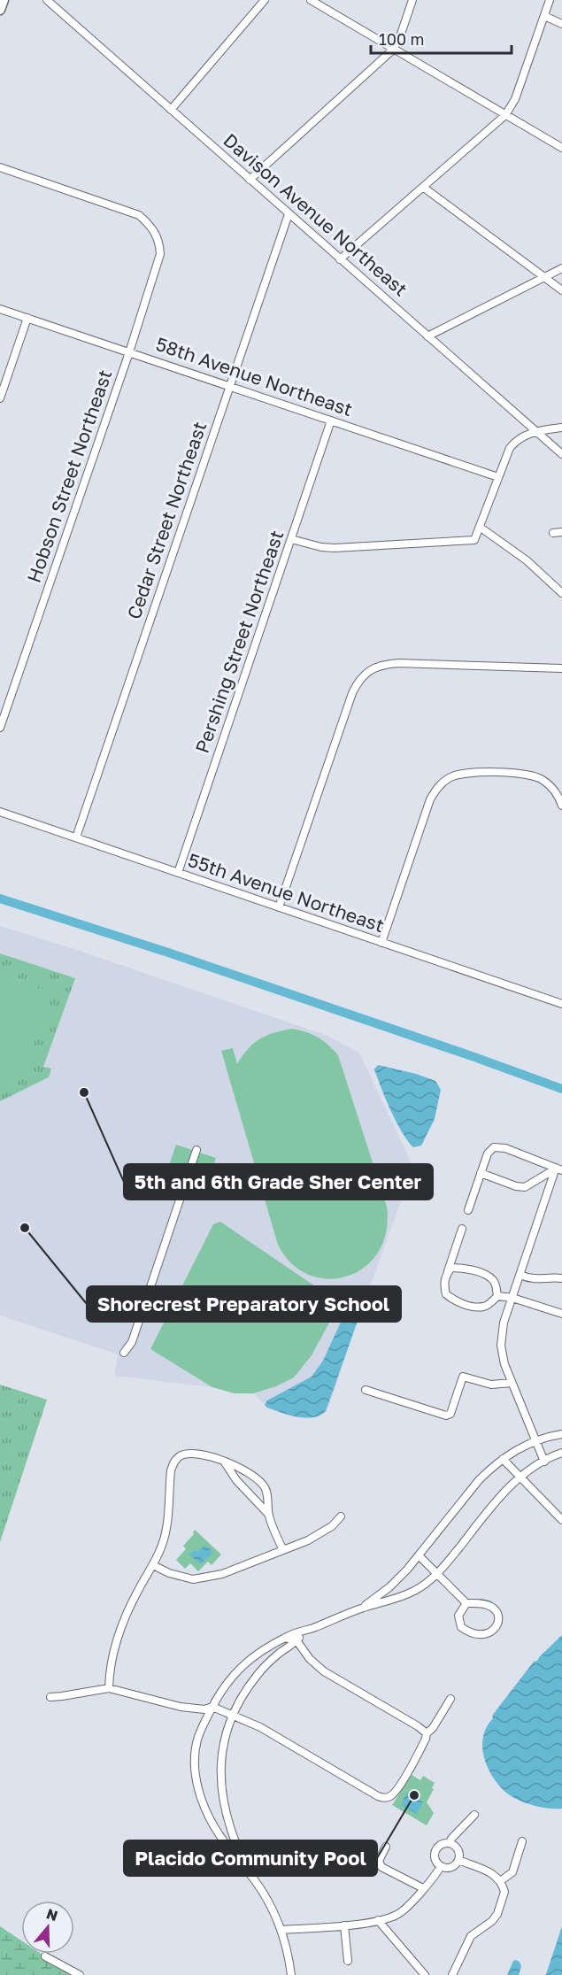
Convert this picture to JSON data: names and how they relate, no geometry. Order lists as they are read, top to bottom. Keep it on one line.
{"streets":{"street":["Davison Avenue Northeast","58th Avenue Northeast","Hobson Street Northeast","Cedar Street Northeast","Pershing Street Northeast","55th Avenue Northeast"]},"crossings":[["Davison Avenue Northeast","Cedar Street Northeast"],["58th Avenue Northeast","Hobson Street Northeast"],["58th Avenue Northeast","Cedar Street Northeast"],["58th Avenue Northeast","Pershing Street Northeast"],["Cedar Street Northeast","55th Avenue Northeast"],["Pershing Street Northeast","55th Avenue Northeast"]],"places":["5th and 6th Grade Sher Center","Shorecrest Preparatory School","Placido Community Pool"],"scale_bar":"100 m","north":"top"}
